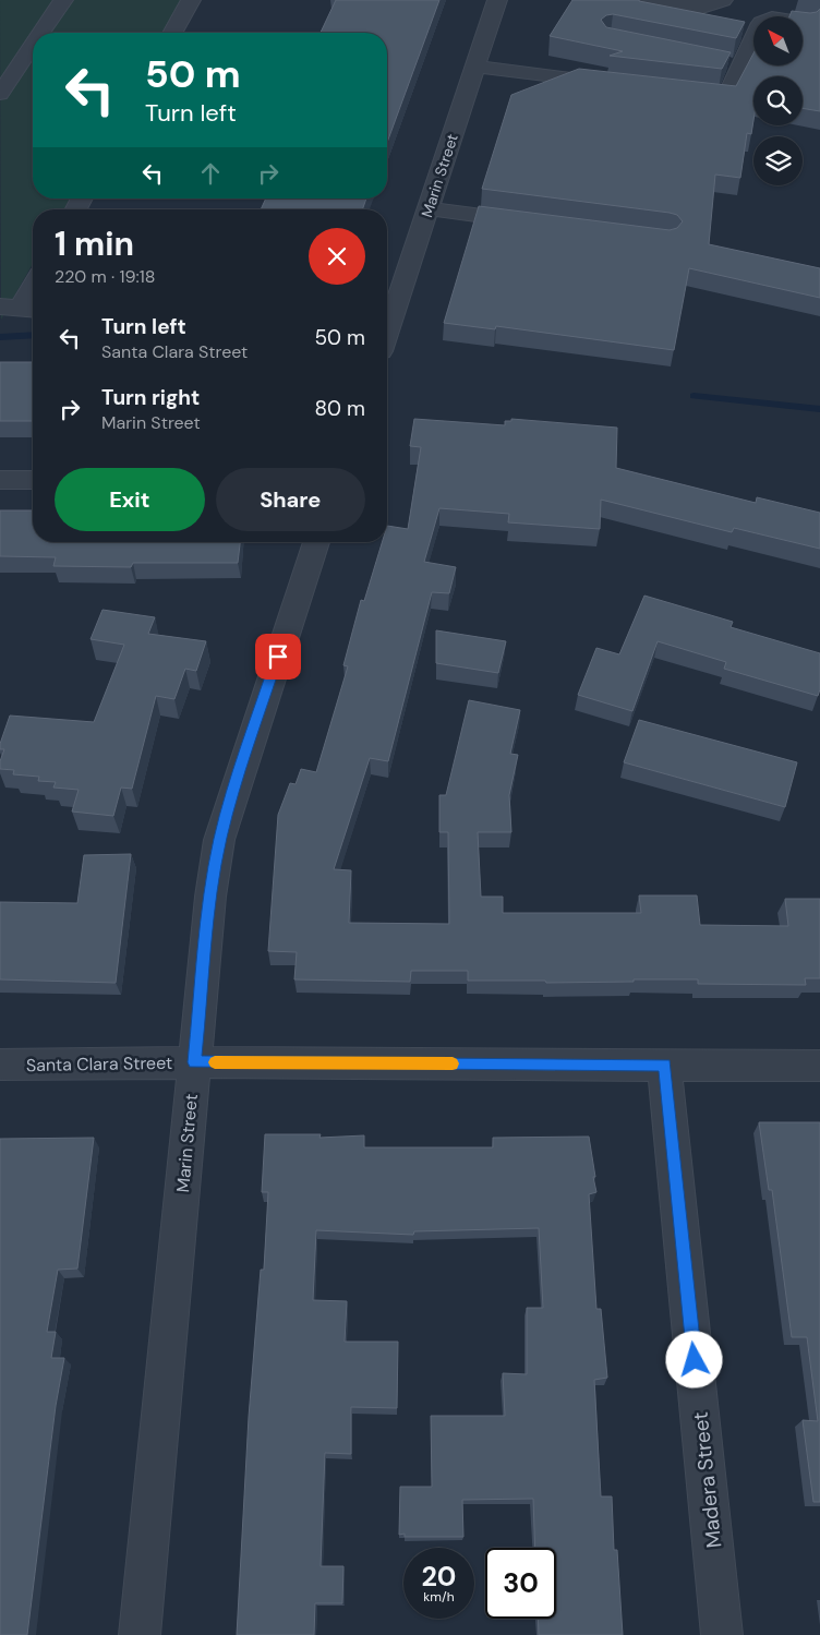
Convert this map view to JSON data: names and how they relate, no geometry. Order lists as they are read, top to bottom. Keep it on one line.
{"streets":{"street":["Marin Street","Santa Clara Street","Madera Street"]},"crossings":[["Marin Street","Santa Clara Street"],["Santa Clara Street","Madera Street"]],"north":"top left","page":{"turn":["50 m","Turn left"],"heading":["1 min","220 m · 19:18"],"list":[{"name":"Turn left","note":"Santa Clara Street","value":"50 m"},{"name":"Turn right","note":"Marin Street","value":"80 m"}],"buttons":["Exit","Share"],"speed":"20 km/h","limit":"30"}}
